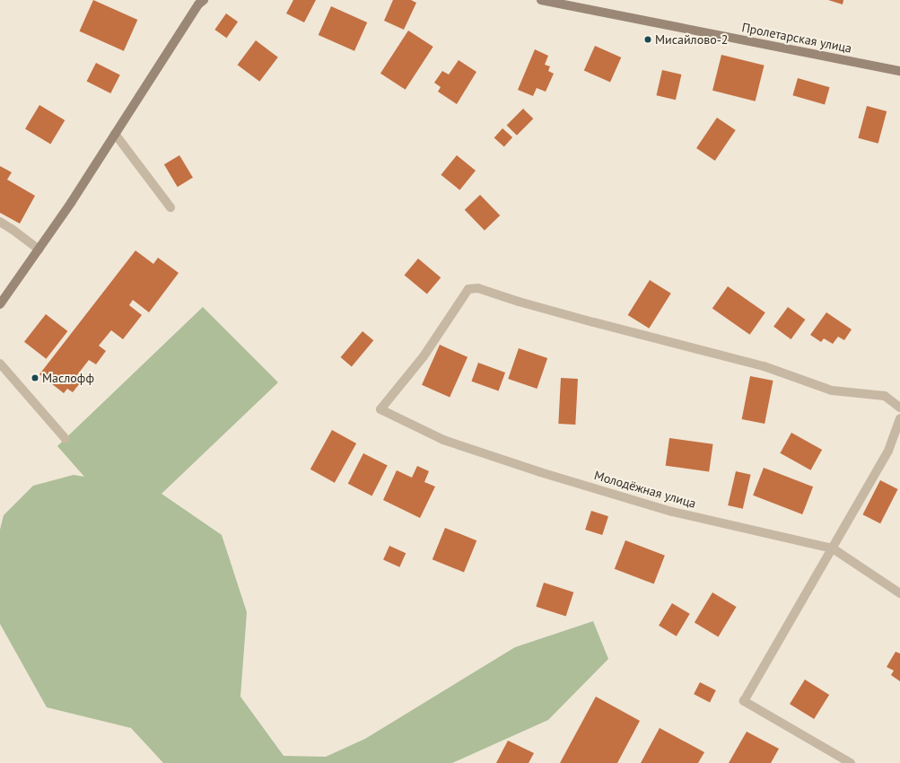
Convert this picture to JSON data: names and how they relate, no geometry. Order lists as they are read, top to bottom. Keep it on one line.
{"streets":{"main road":["Пролетарская улица"],"street":["Молодёжная улица"]},"places":["Мисайлово-2","Маслофф"]}
